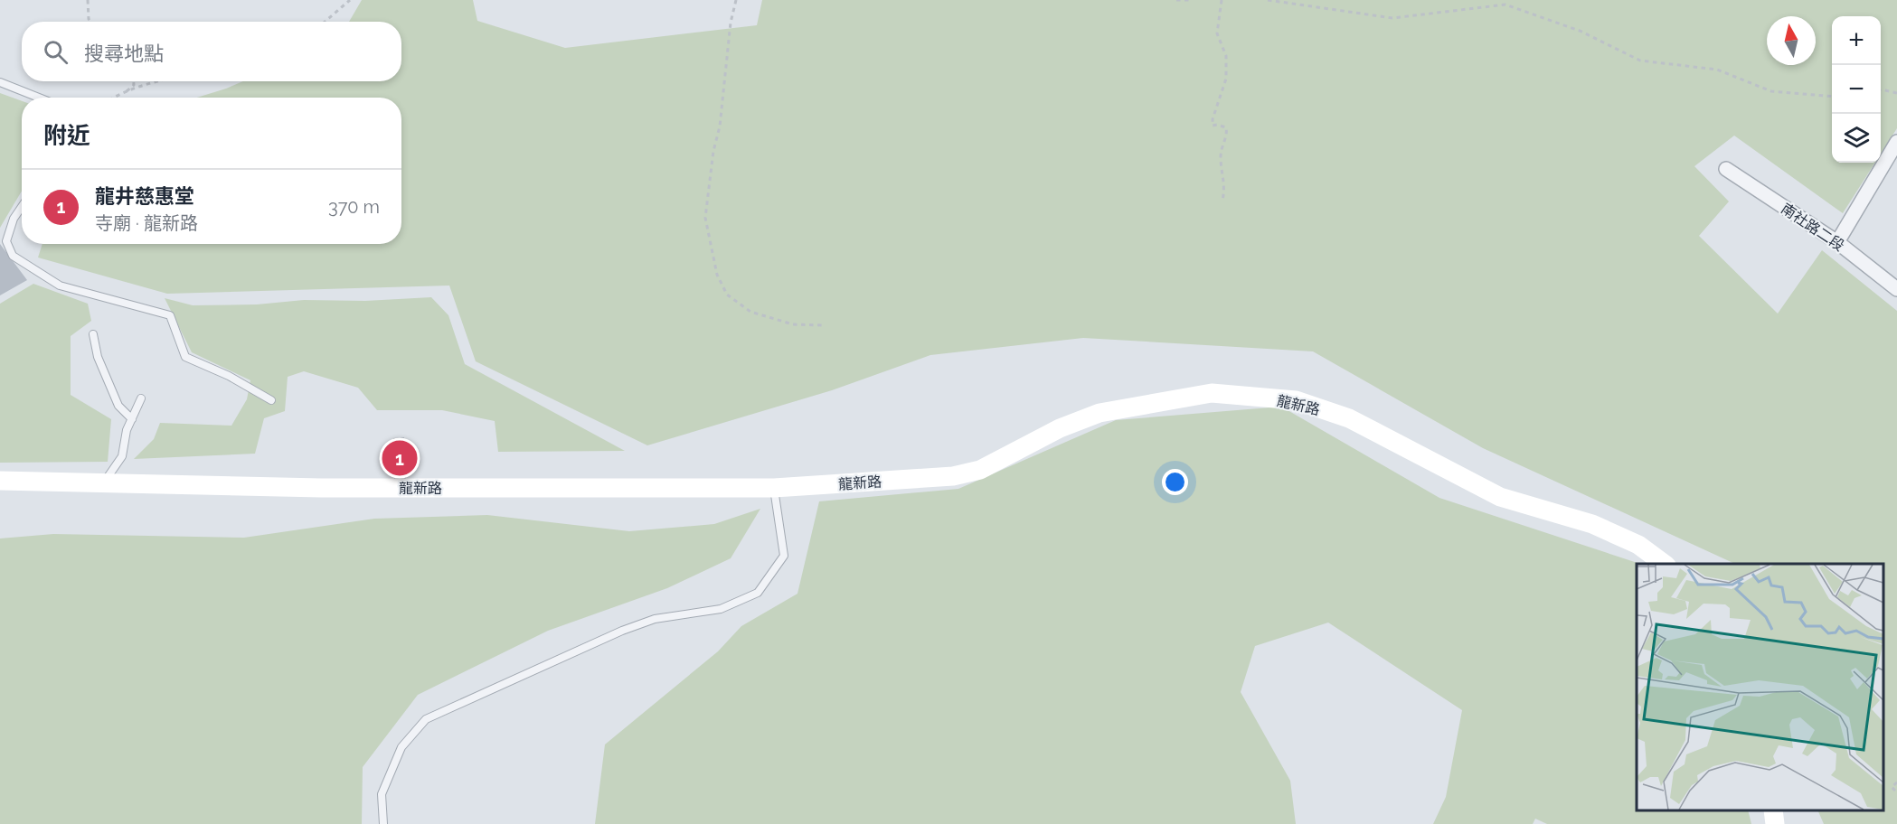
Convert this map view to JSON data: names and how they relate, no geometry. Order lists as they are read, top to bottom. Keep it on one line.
{"streets":{"street":["南社路二段","龍新路"]},"north":"top","page":{"map_buttons":["+","−"],"search":"搜尋地點","heading":"附近","list":[{"mark":"1","name":"龍井慈惠堂","note":"寺廟 · 龍新路","value":"370 m"}],"pins":"1"}}
